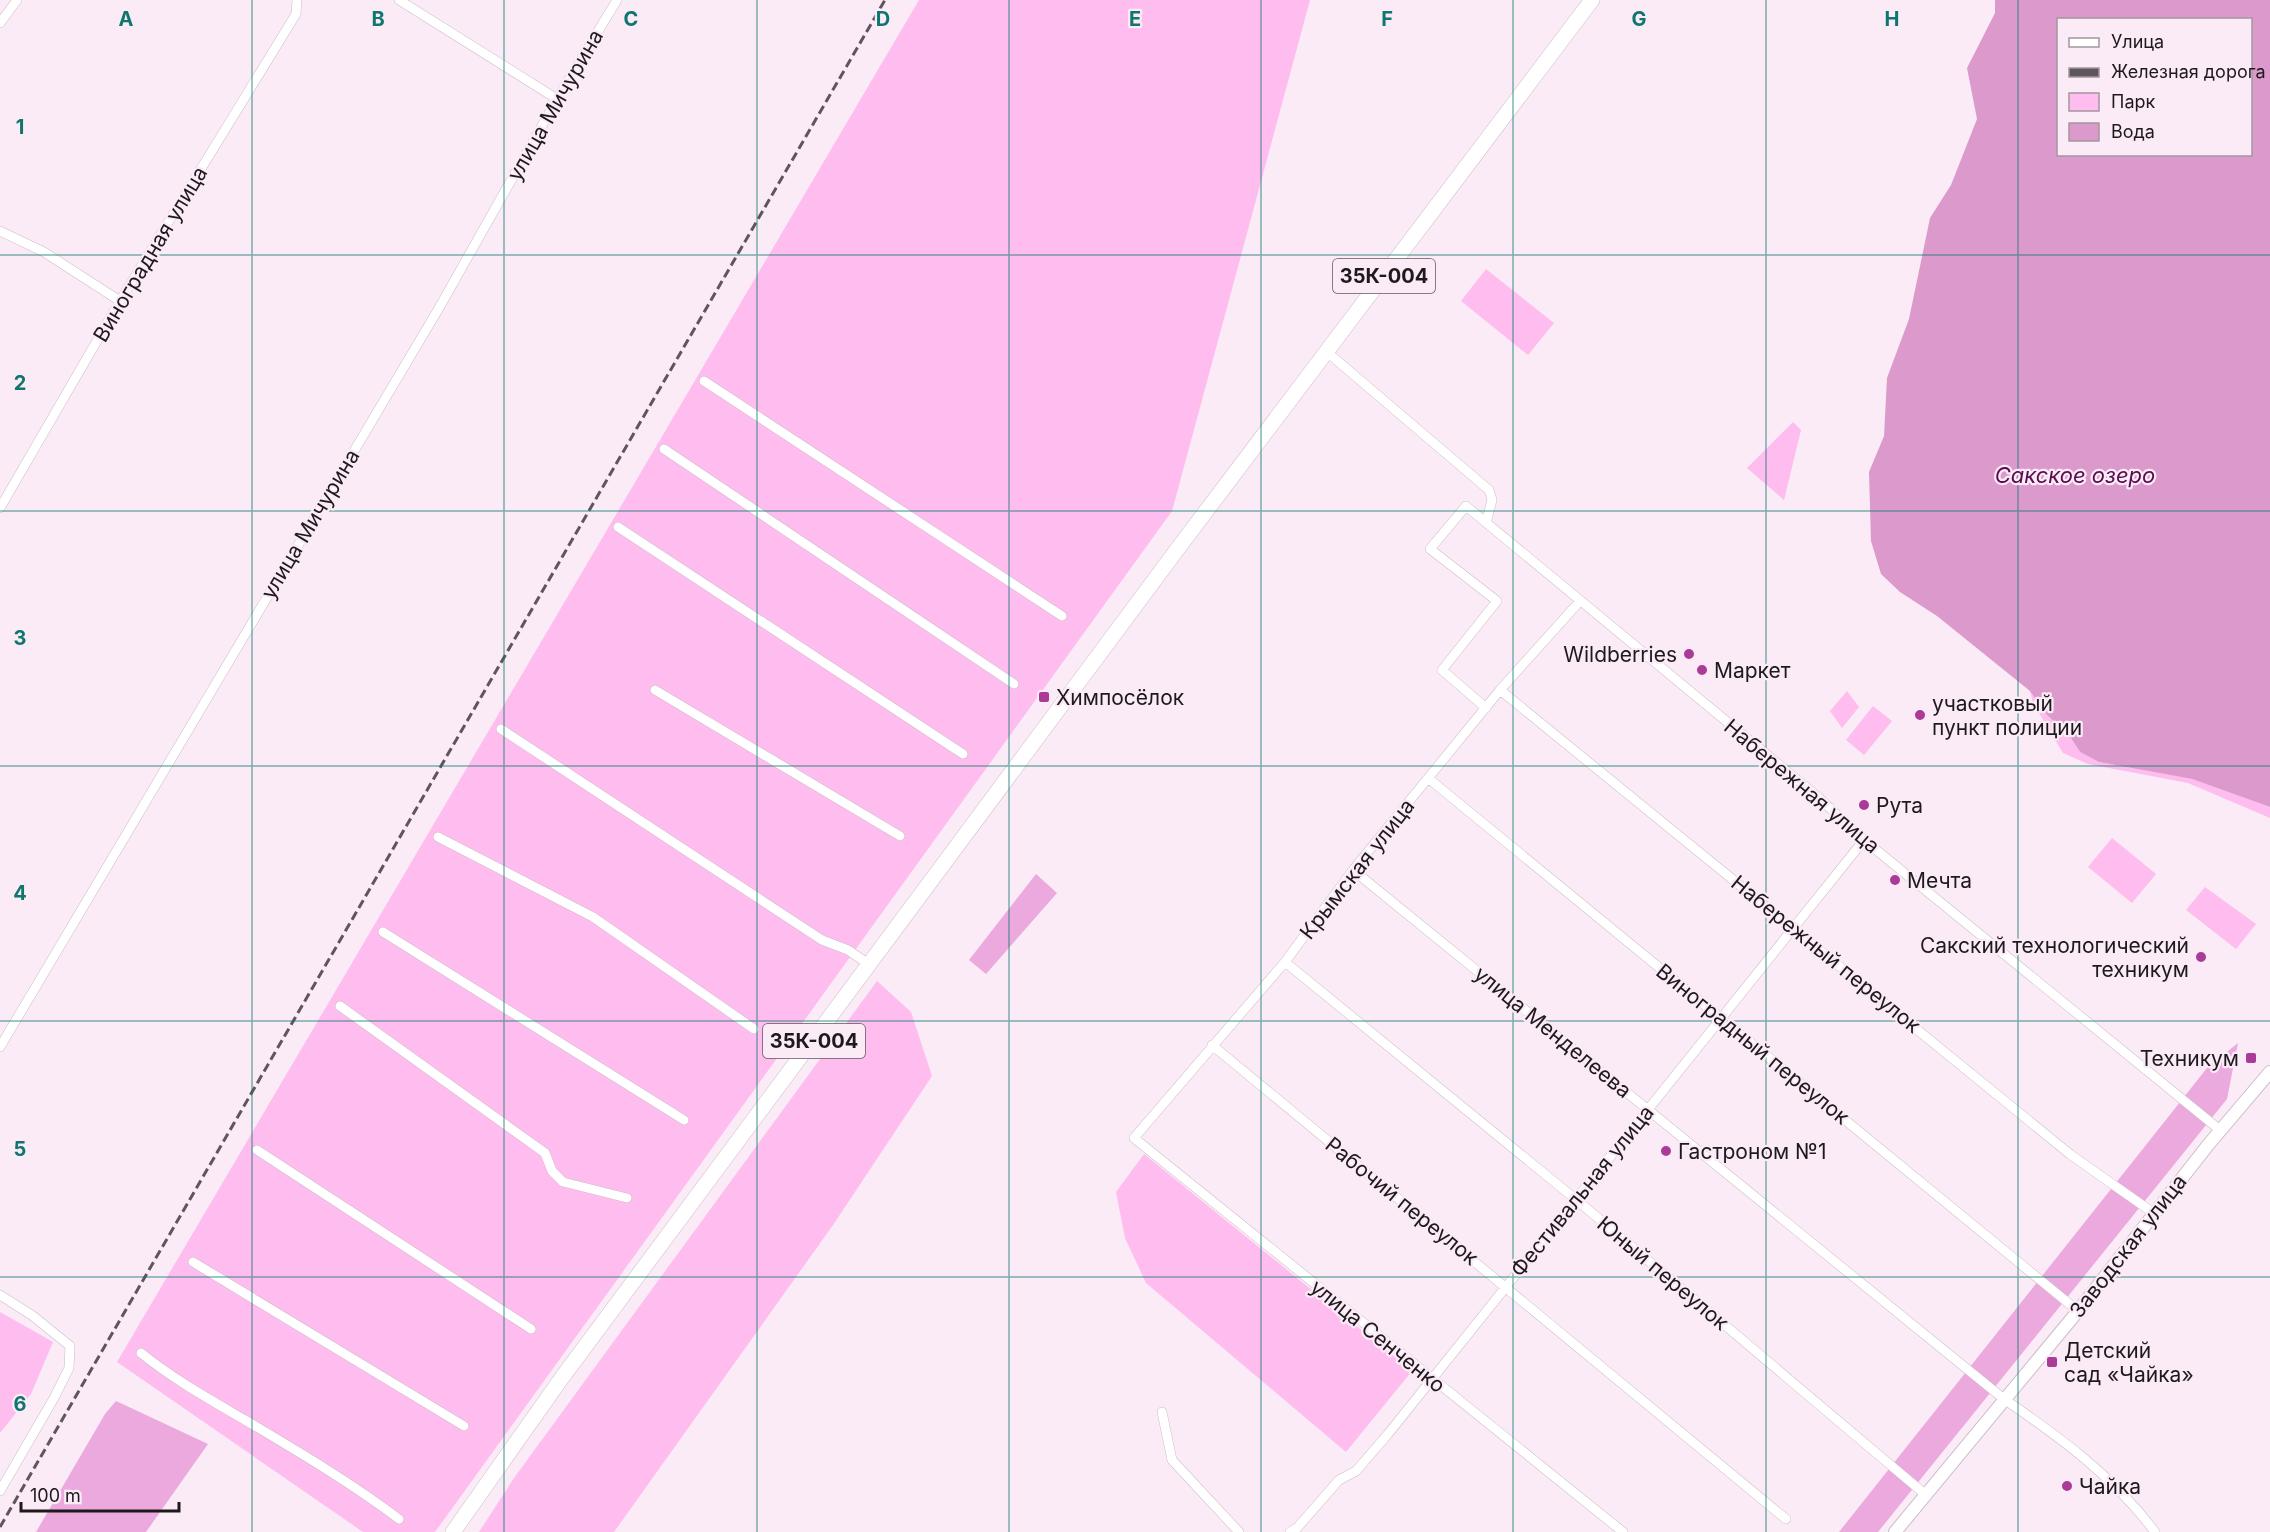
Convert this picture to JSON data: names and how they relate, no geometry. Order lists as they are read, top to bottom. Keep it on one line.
{"streets":{"main road":["35К-004"],"street":["улица Мичурина","Виноградная улица","Набережная улица","Крымская улица","Набережный переулок","улица Менделеева","Виноградный переулок","Фестивальная улица","Рабочий переулок","Заводская улица","Юный переулок","улица Сенченко"]},"crossings":[["Набережная улица","Крымская улица"],["Набережная улица","Фестивальная улица"],["Набережная улица","Заводская улица"],["Крымская улица","Набережный переулок"],["Крымская улица","улица Менделеева"],["Крымская улица","Виноградный переулок"],["Крымская улица","Рабочий переулок"],["Крымская улица","Юный переулок"],["Крымская улица","улица Сенченко"],["Набережный переулок","Фестивальная улица"],["Набережный переулок","Заводская улица"],["улица Менделеева","Фестивальная улица"],["улица Менделеева","Заводская улица"],["Виноградный переулок","Фестивальная улица"],["Виноградный переулок","Заводская улица"],["Фестивальная улица","Рабочий переулок"],["Фестивальная улица","Юный переулок"],["Фестивальная улица","улица Сенченко"],["Заводская улица","Юный переулок"]],"water":["Сакское озеро"],"places":{"other":["Wildberries","Маркет","участковый пункт полиции","Рута","Мечта","Сакский технологический техникум","Гастроном №1","Чайка"],"transit":["Химпосёлок","Техникум","Детский сад «Чайка»"]},"legend":["Улица","Железная дорога","Парк","Вода"],"scale_bar":"100 m","grid":{"columns":["A","B","C","D","E","F","G","H"],"rows":["1","2","3","4","5","6"]}}
